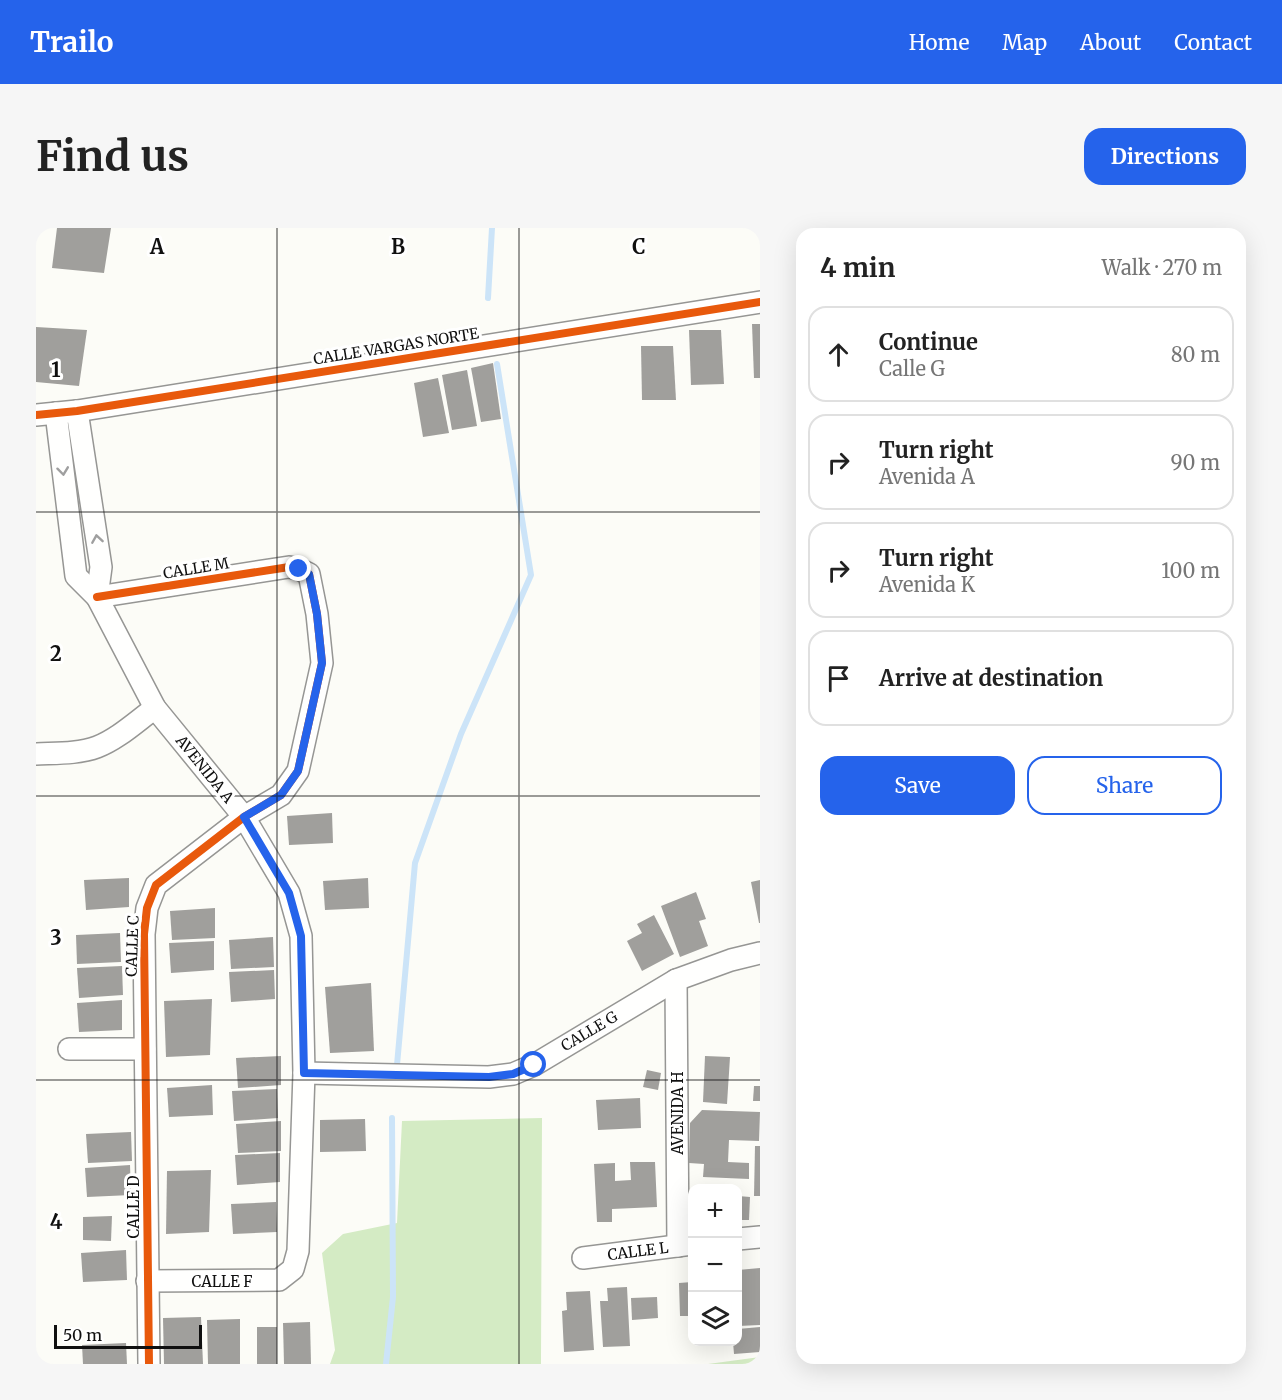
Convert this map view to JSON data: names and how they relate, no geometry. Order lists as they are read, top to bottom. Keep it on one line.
{"streets":{"street":["CALLE VARGAS NORTE","CALLE M","AVENIDA A","CALLE C","CALLE G","AVENIDA H","CALLE D","CALLE L","CALLE F"]},"crossings":[["CALLE VARGAS NORTE","AVENIDA A"],["CALLE M","AVENIDA A"],["CALLE M","CALLE C"],["AVENIDA A","CALLE C"],["AVENIDA A","CALLE G"],["AVENIDA A","CALLE F"],["CALLE C","CALLE D"],["CALLE G","AVENIDA H"],["AVENIDA H","CALLE L"],["CALLE D","CALLE F"]],"scale_bar":"50 m","page":{"header":"Trailo","nav":["Home","Map","About","Contact"],"buttons":["Directions",["Save","Share"]],"title":"Find us","heading":["4 min","Walk · 270 m"],"list":[["Continue","Calle G","80 m"],["Turn right","Avenida A","90 m"],["Turn right","Avenida K","100 m"],"Arrive at destination"],"map_buttons":["+","−"],"scale":"50 m"},"grid":{"columns":["A","B","C"],"rows":["1","2","3","4"]}}
